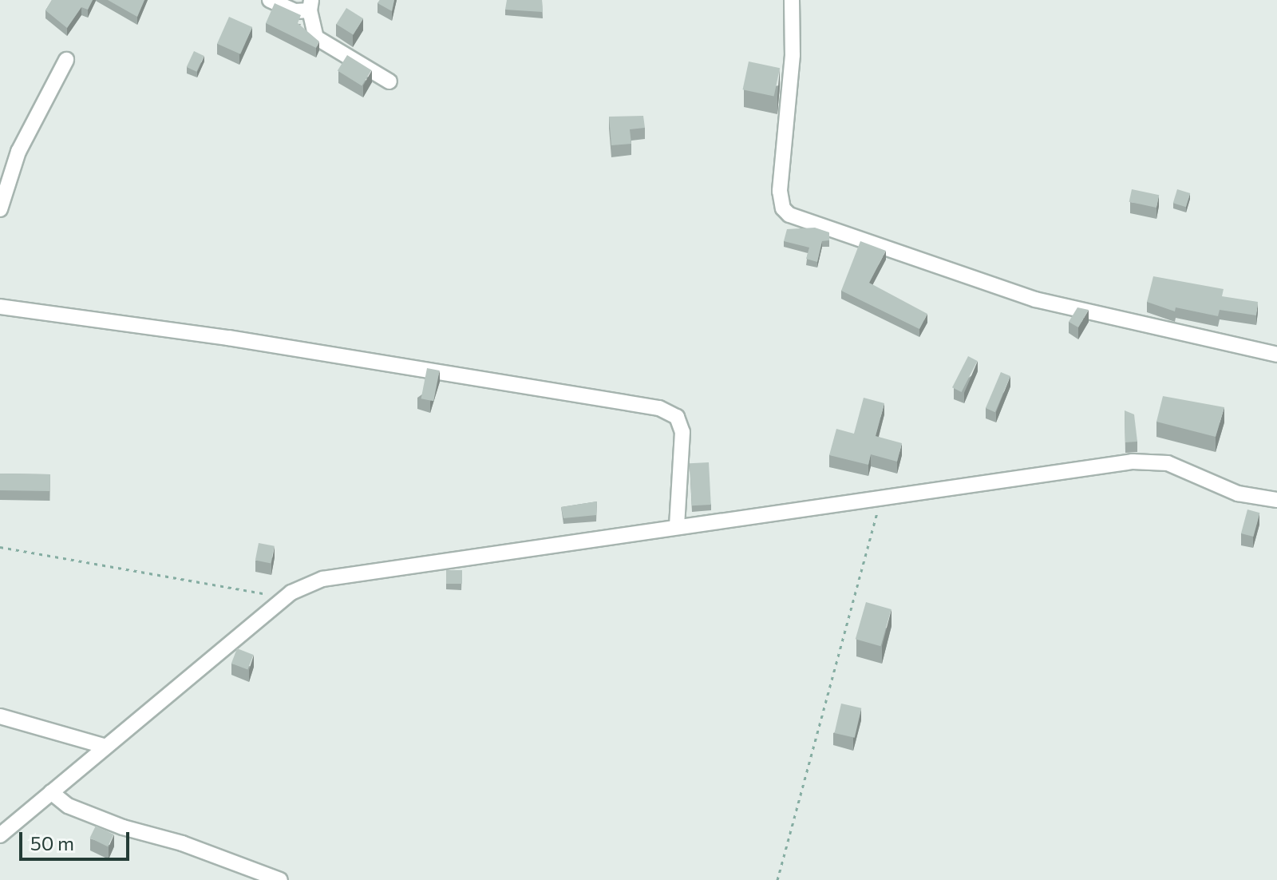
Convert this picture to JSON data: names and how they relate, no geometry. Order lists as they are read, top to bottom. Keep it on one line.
{"scale_bar":"50 m"}
